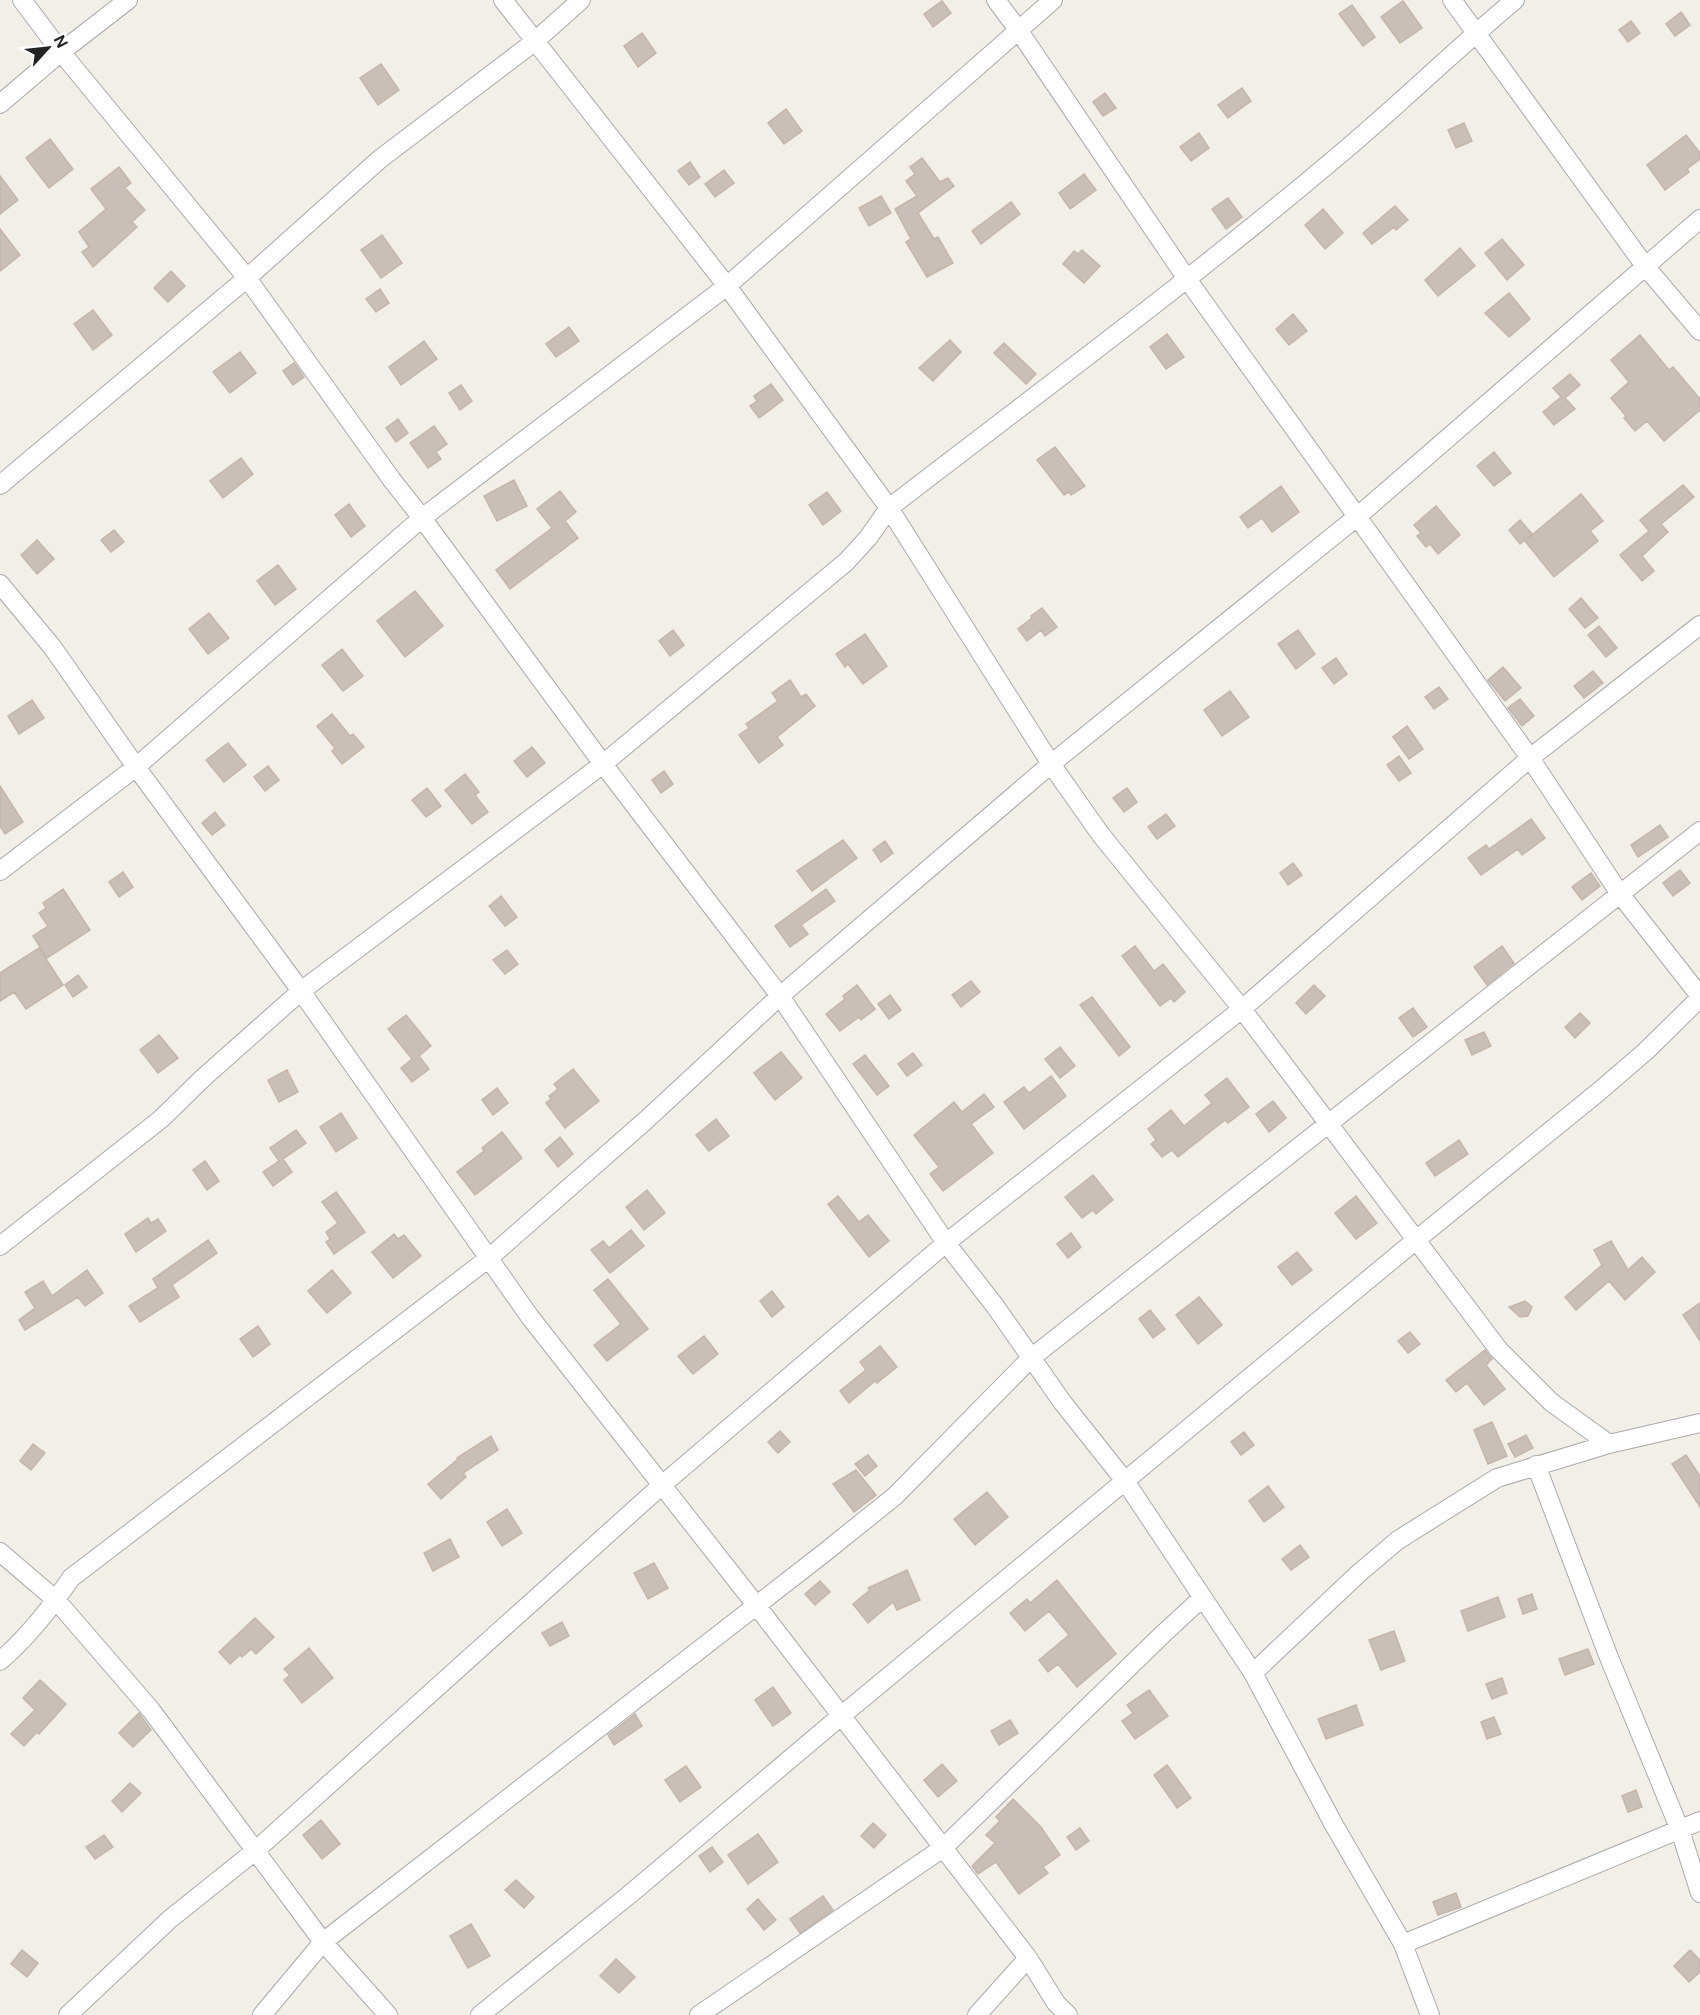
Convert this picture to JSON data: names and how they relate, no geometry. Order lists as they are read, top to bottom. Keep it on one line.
{"north":"top right"}
